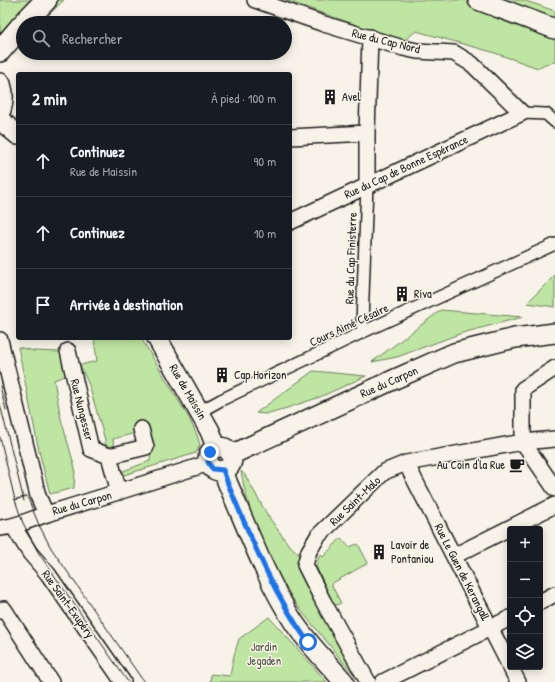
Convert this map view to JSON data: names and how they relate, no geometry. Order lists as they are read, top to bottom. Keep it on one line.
{"streets":{"street":["Rue du Cap Nord","Rue du Cap de Bonne Espérance","Rue du Cap Finisterre","Cours Aimé Césaire","Rue du Carpon","Rue de Maissin","Rue Nungesser","Rue Saint-Malo","Rue Le Guen de Kerangall","Rue Saint-Exupéry"]},"crossings":[["Rue du Cap Nord","Rue du Cap de Bonne Espérance"],["Rue du Cap de Bonne Espérance","Rue du Cap Finisterre"],["Rue du Cap Finisterre","Cours Aimé Césaire"],["Cours Aimé Césaire","Rue de Maissin"],["Rue du Carpon","Rue de Maissin"],["Rue du Carpon","Rue Saint-Exupéry"],["Rue Saint-Malo","Rue Le Guen de Kerangall"]],"parks":["Jardin Jegaden"],"places":{"building":["Avel","Riva","Cap Horizon","Lavoir de Pontaniou"],"cafe":["Au Coin d'la Rue"]},"page":{"search":"Rechercher","heading":["2 min","À pied · 100 m"],"list":[["Continuez","Rue de Maissin","90 m"],["Continuez","10 m"],"Arrivée à destination"],"map_buttons":["+","−"]}}
